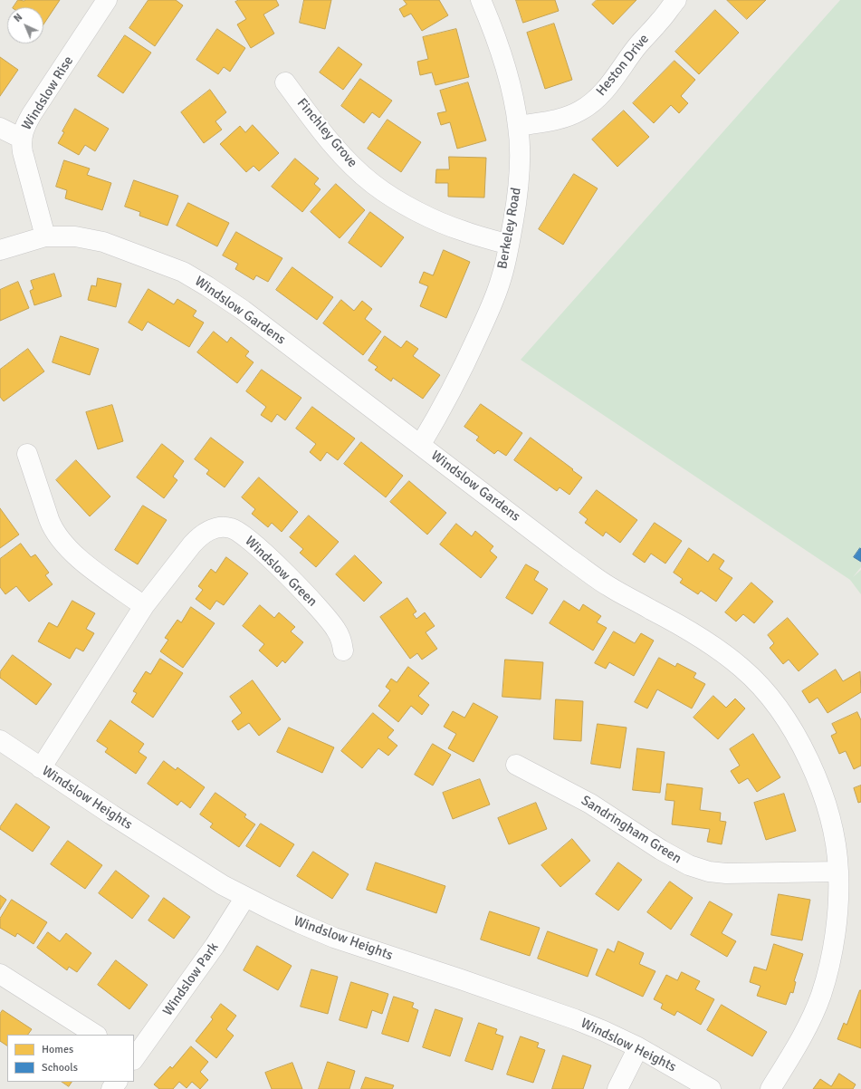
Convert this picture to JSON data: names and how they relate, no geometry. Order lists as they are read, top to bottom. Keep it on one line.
{"streets":{"street":["Heston Drive","Windslow Rise","Finchley Grove","Berkeley Road","Windslow Gardens","Windslow Green","Windslow Heights","Sandringham Green","Windslow Park"]},"crossings":[["Heston Drive","Berkeley Road"],["Windslow Rise","Windslow Gardens"],["Finchley Grove","Berkeley Road"],["Berkeley Road","Windslow Gardens"],["Windslow Gardens","Sandringham Green"],["Windslow Green","Windslow Heights"],["Windslow Heights","Windslow Park"]],"legend":["Homes","Schools"],"north":"top left"}
